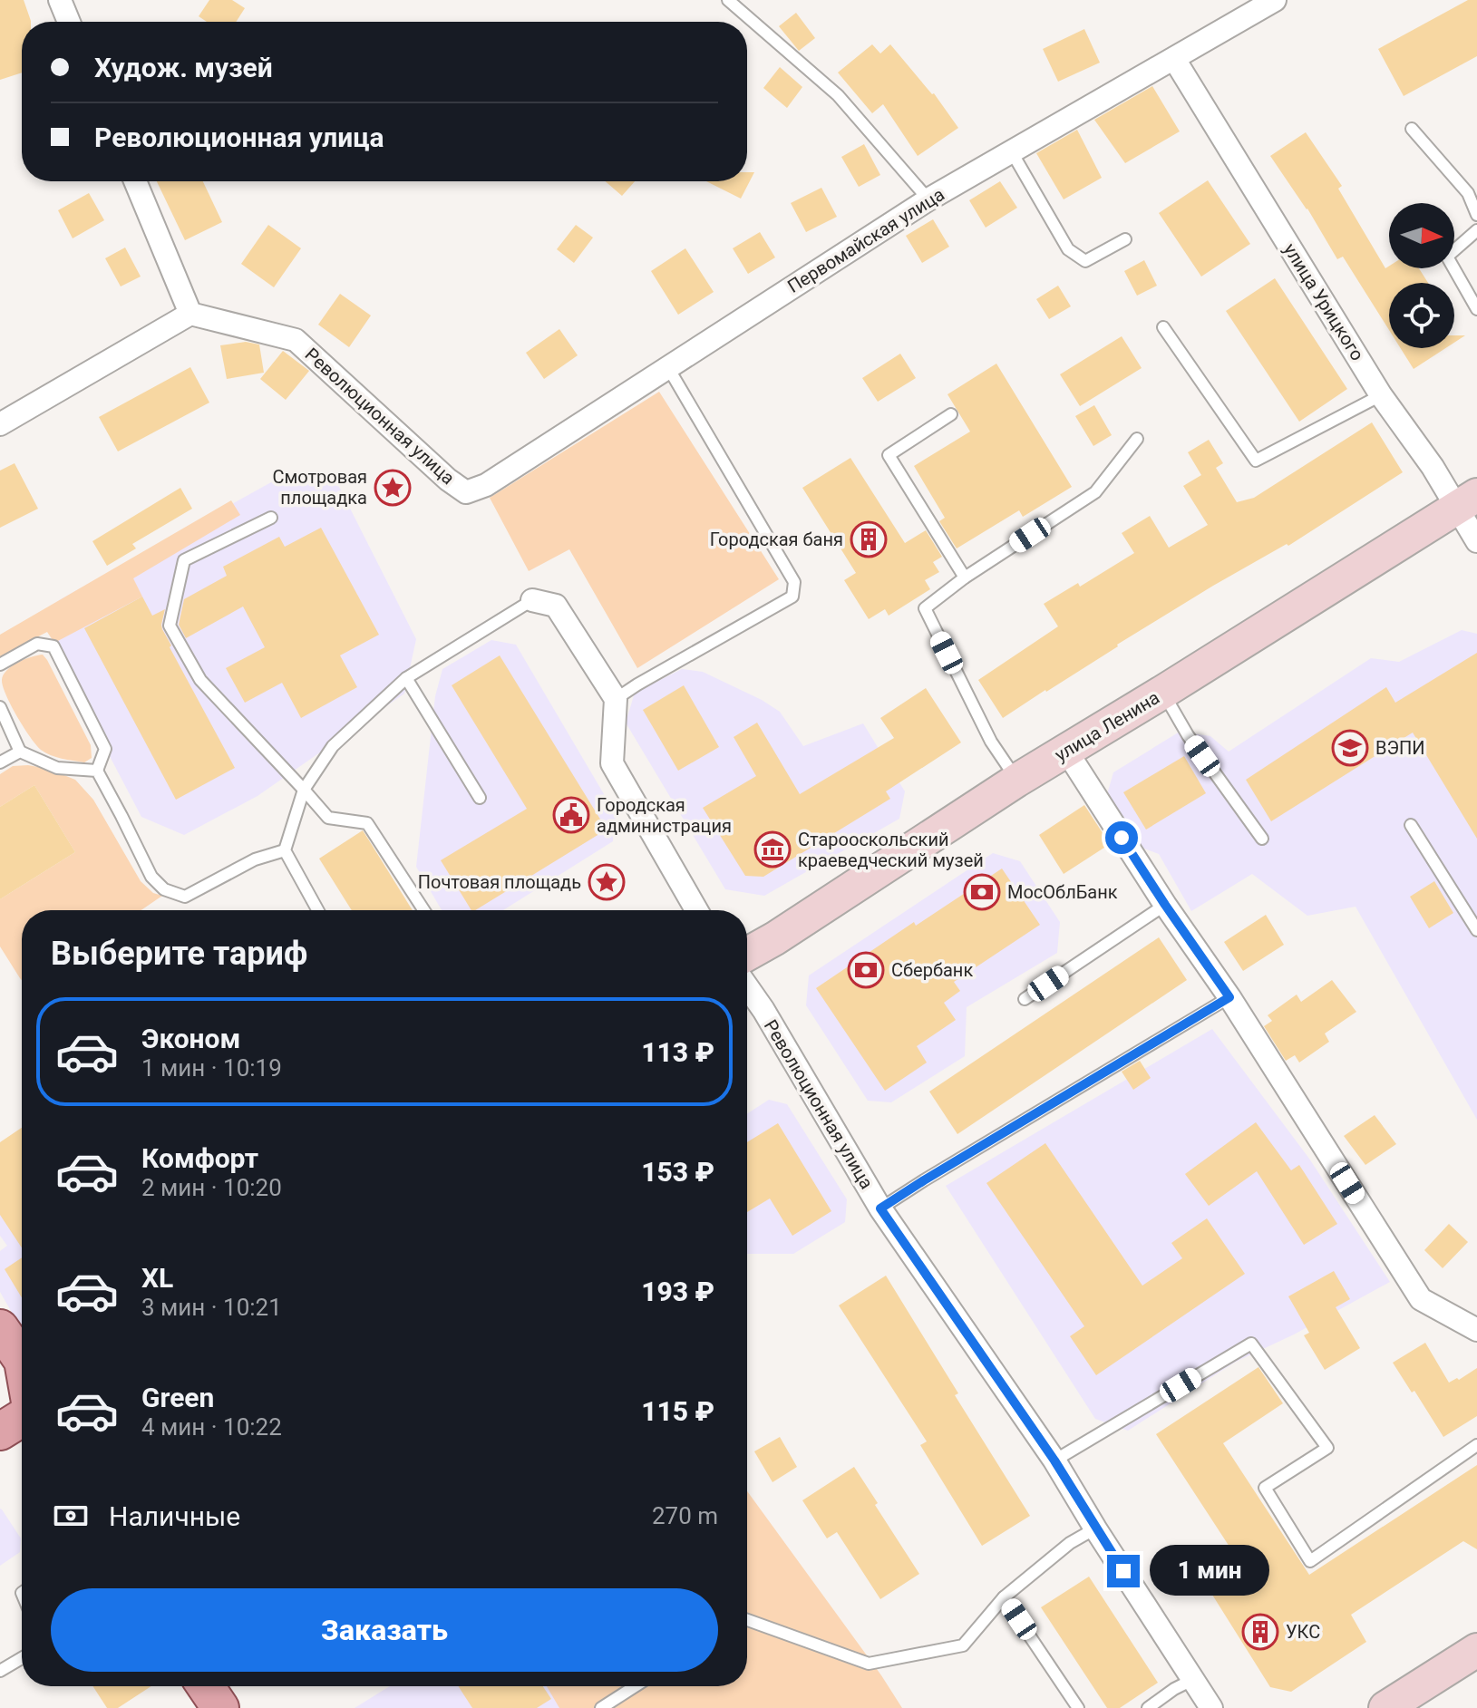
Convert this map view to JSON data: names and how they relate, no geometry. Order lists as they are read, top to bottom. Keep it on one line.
{"streets":{"main road":["улица Ленина"],"street":["Первомайская улица","улица Урицкого","Революционная улица"]},"crossings":[["Первомайская улица","улица Урицкого"],["Первомайская улица","Революционная улица"],["улица Урицкого","улица Ленина"]],"places":{"place":["Смотровая площадка","Почтовая площадь"],"building":["Городская баня","УКС"],"school or university":["ВЭПИ"],"public building":["Городская администрация"],"museum":["Старооскольский краеведческий музей"],"bank":["МосОблБанк","Сбербанк"]},"north":"right","page":{"banner":["Худож. музей","Революционная улица"],"heading":"Выберите тариф","list":[{"name":"Эконом","note":"1 мин · 10:19","value":"113 ₽"},{"name":"Комфорт","note":"2 мин · 10:20","value":"153 ₽"},{"name":"XL","note":"3 мин · 10:21","value":"193 ₽"},{"name":"Green","note":"4 мин · 10:22","value":"115 ₽"}],"pay":["Наличные","270 m"],"bubble":"1 мин","buttons":"Заказать"}}
